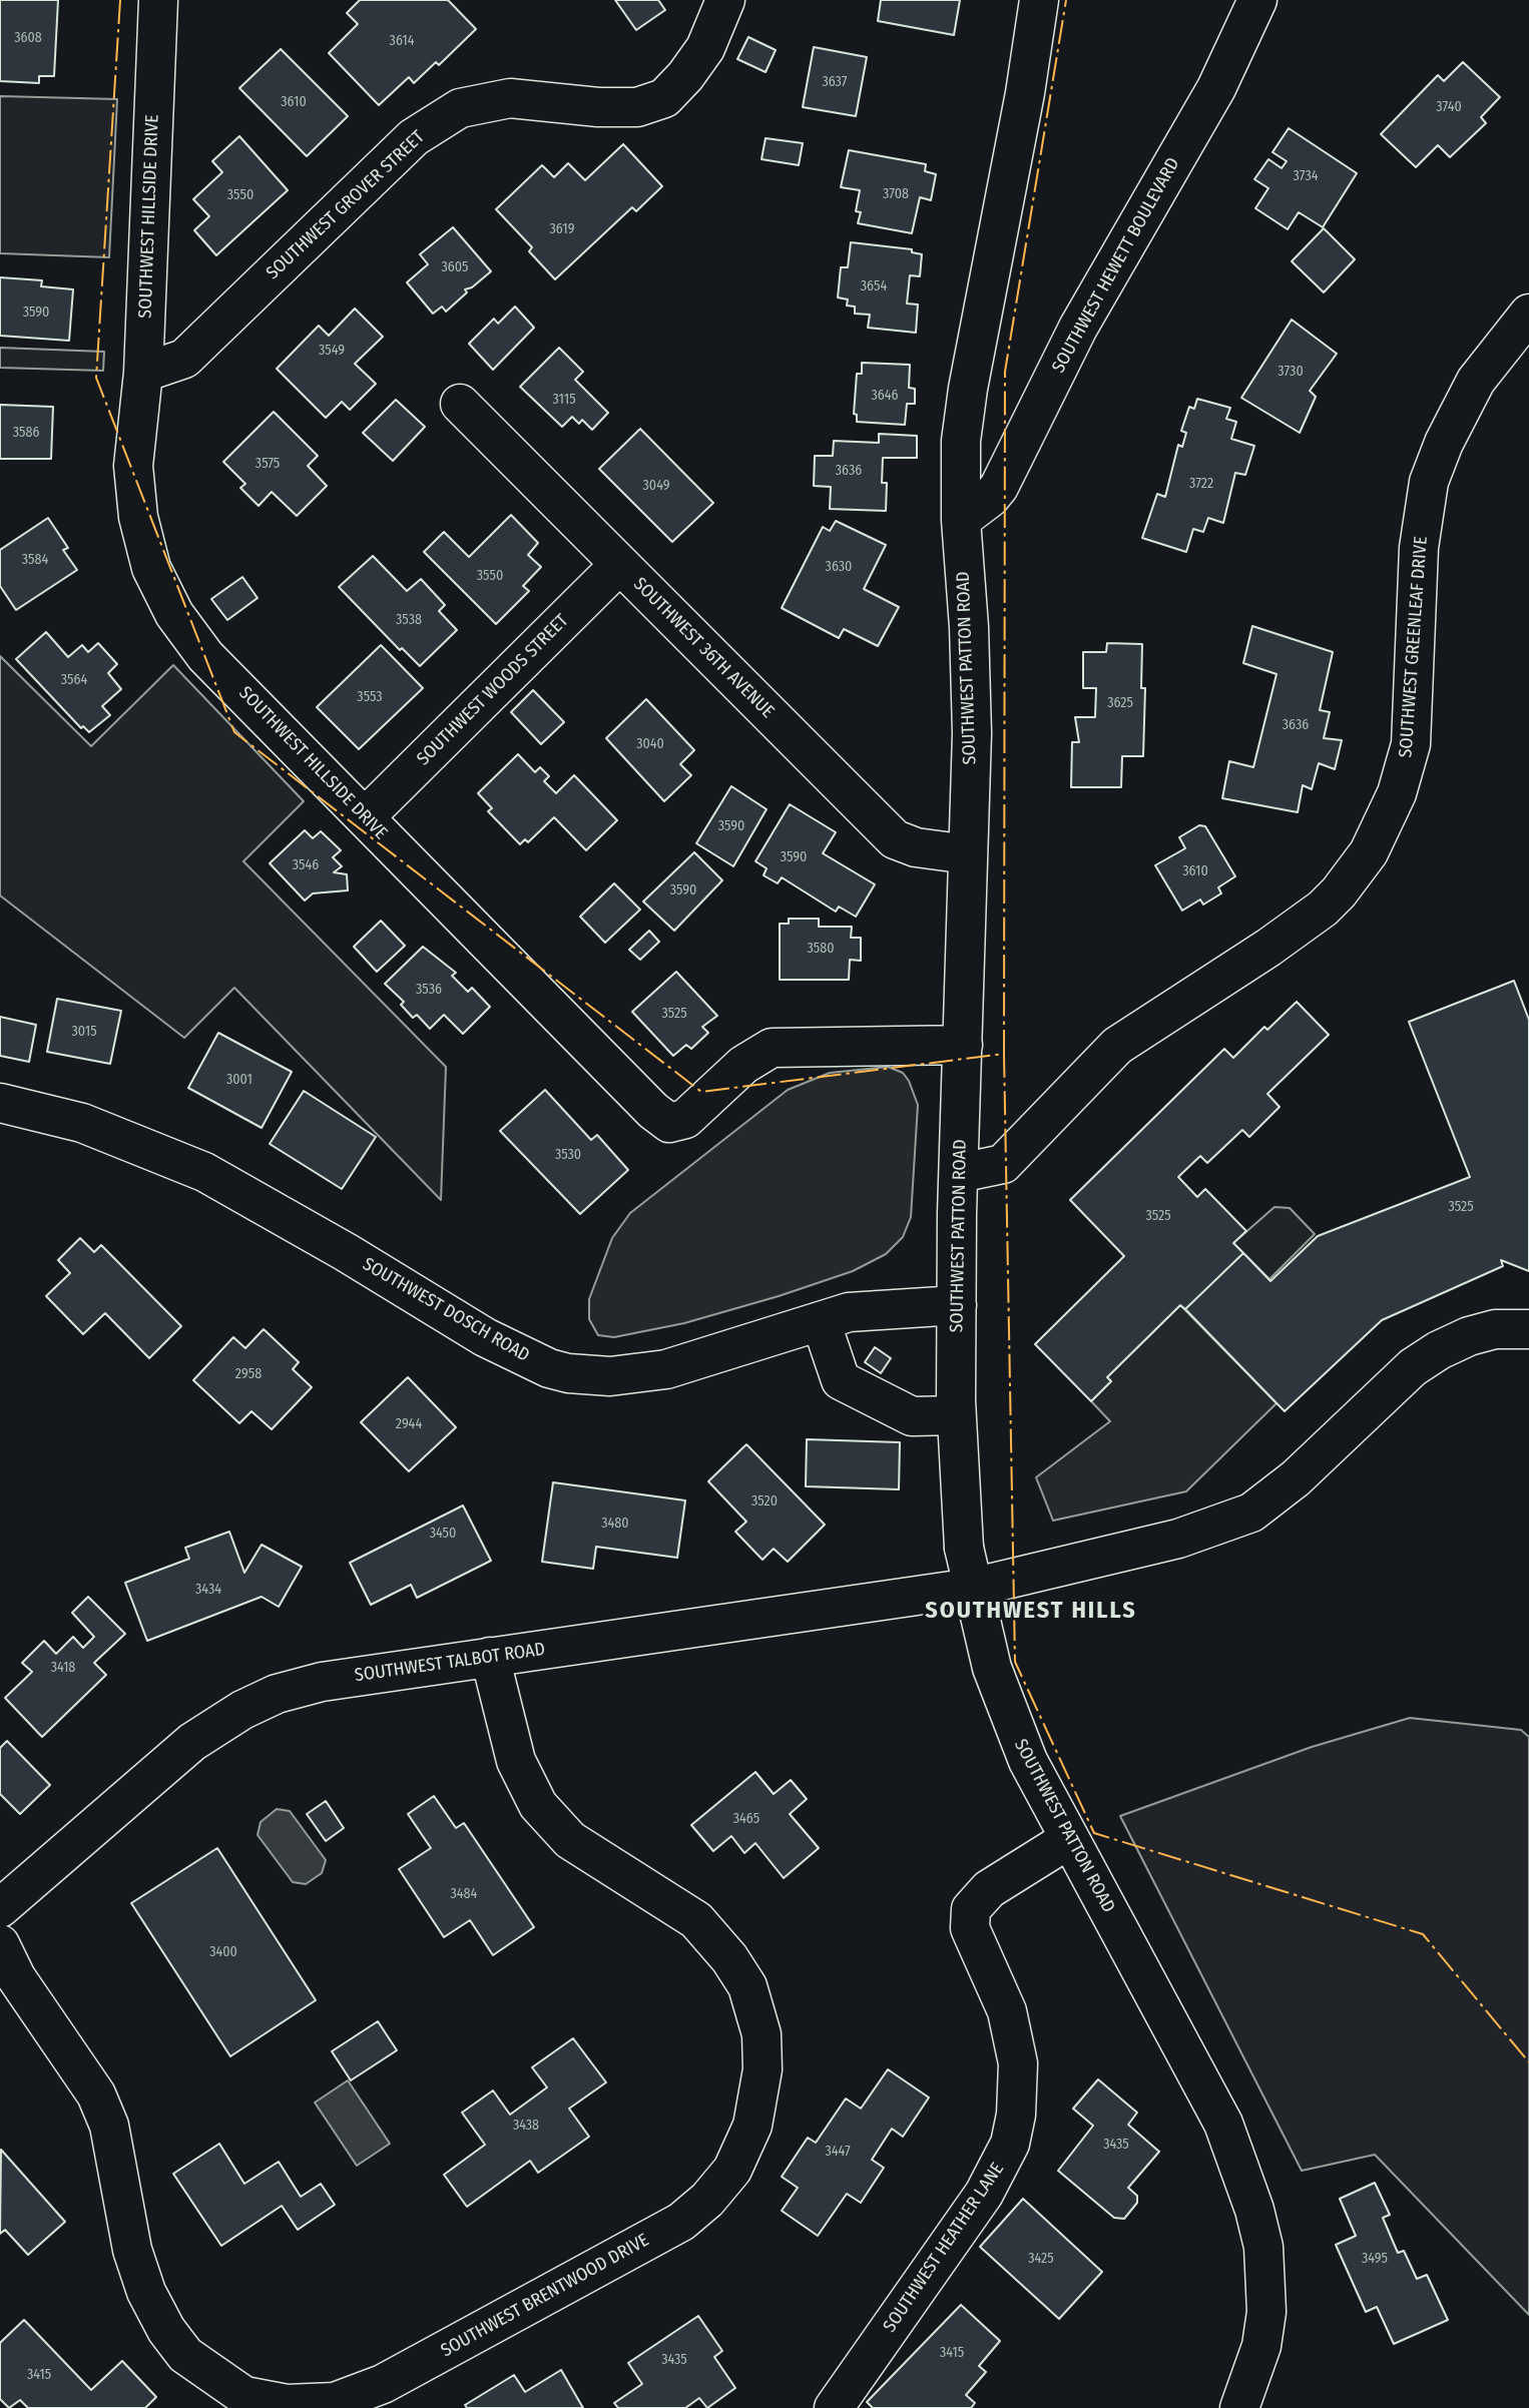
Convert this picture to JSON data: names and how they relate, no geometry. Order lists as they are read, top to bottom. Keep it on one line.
{"streets":{"street":["SOUTHWEST GROVER STREET","SOUTHWEST HILLSIDE DRIVE","SOUTHWEST HEWETT BOULEVARD","SOUTHWEST GREENLEAF DRIVE","SOUTHWEST 36TH AVENUE","SOUTHWEST PATTON ROAD","SOUTHWEST WOODS STREET","SOUTHWEST DOSCH ROAD","SOUTHWEST TALBOT ROAD","SOUTHWEST HEATHER LANE","SOUTHWEST BRENTWOOD DRIVE"]},"crossings":[["SOUTHWEST GROVER STREET","SOUTHWEST HILLSIDE DRIVE"],["SOUTHWEST HILLSIDE DRIVE","SOUTHWEST PATTON ROAD"],["SOUTHWEST HILLSIDE DRIVE","SOUTHWEST WOODS STREET"],["SOUTHWEST HEWETT BOULEVARD","SOUTHWEST PATTON ROAD"],["SOUTHWEST GREENLEAF DRIVE","SOUTHWEST PATTON ROAD"],["SOUTHWEST 36TH AVENUE","SOUTHWEST PATTON ROAD"],["SOUTHWEST 36TH AVENUE","SOUTHWEST WOODS STREET"],["SOUTHWEST PATTON ROAD","SOUTHWEST DOSCH ROAD"],["SOUTHWEST PATTON ROAD","SOUTHWEST TALBOT ROAD"],["SOUTHWEST PATTON ROAD","SOUTHWEST HEATHER LANE"],["SOUTHWEST TALBOT ROAD","SOUTHWEST BRENTWOOD DRIVE"]],"districts":["SOUTHWEST HILLS"],"house_numbers":["3608","3614","3637","3610","3740","3734","3708","3550","3619","3605","3654","3590","3549","3730","3646","3115","3586","3575","3636","3722","3049","3584","3630","3550","3538","3564","3553","3625","3636","3040","3590","3590","3546","3610","3590","3580","3536","3525","3015","3001","3530","3525","3525","2958","2944","3520","3480","3450","3434","3418","3465","3484","3400","3438","3435","3447","3425","3495","3415","3435","3415"]}
